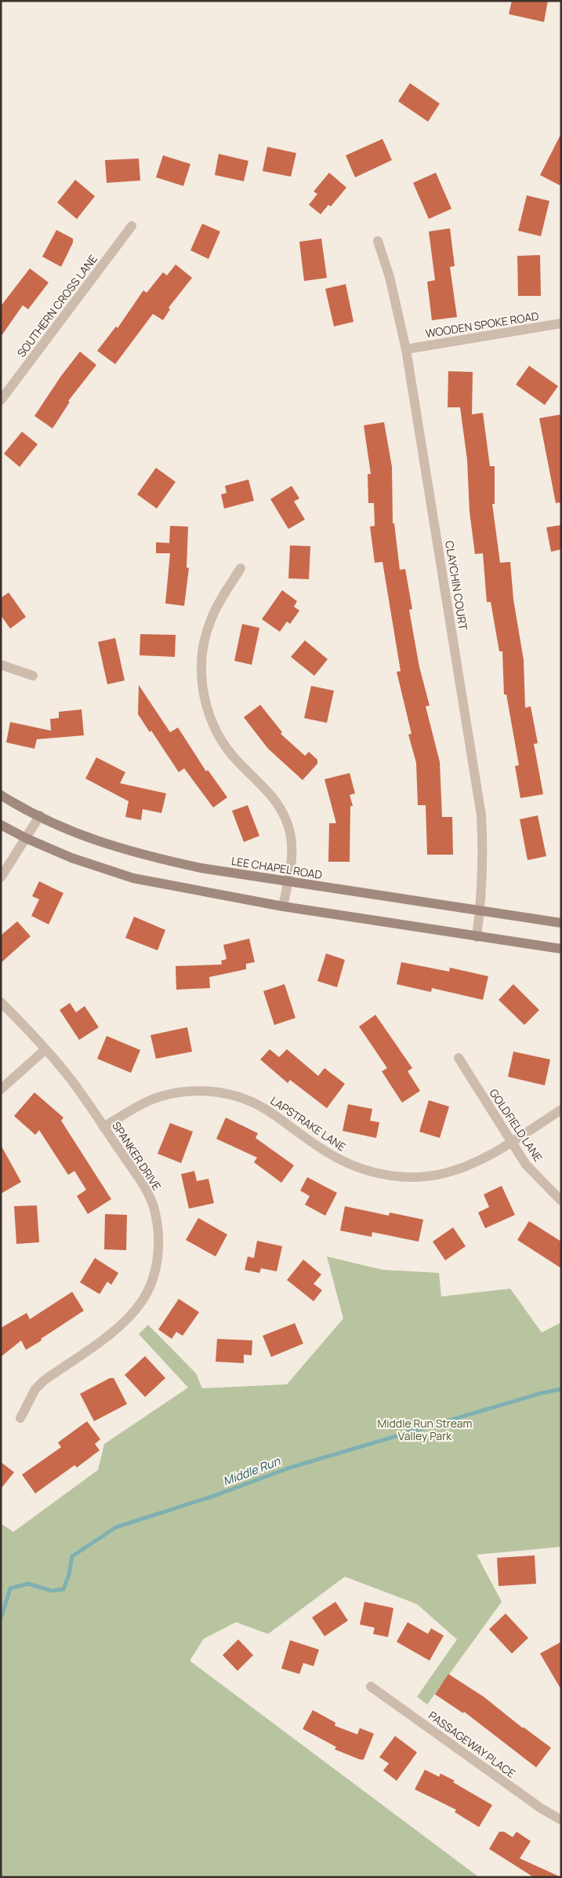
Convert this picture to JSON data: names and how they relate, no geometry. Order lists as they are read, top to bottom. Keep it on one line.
{"streets":{"main road":["LEE CHAPEL ROAD"],"street":["SOUTHERN CROSS LANE","WOODEN SPOKE ROAD","CLAYCHIN COURT","LAPSTRAKE LANE","GOLDFIELD LANE","SPANKER DRIVE","PASSAGEWAY PLACE"]},"crossings":[["WOODEN SPOKE ROAD","CLAYCHIN COURT"],["CLAYCHIN COURT","LEE CHAPEL ROAD"],["LAPSTRAKE LANE","GOLDFIELD LANE"],["LAPSTRAKE LANE","SPANKER DRIVE"]],"water":["Middle Run"],"parks":["Middle Run Stream Valley Park"]}
